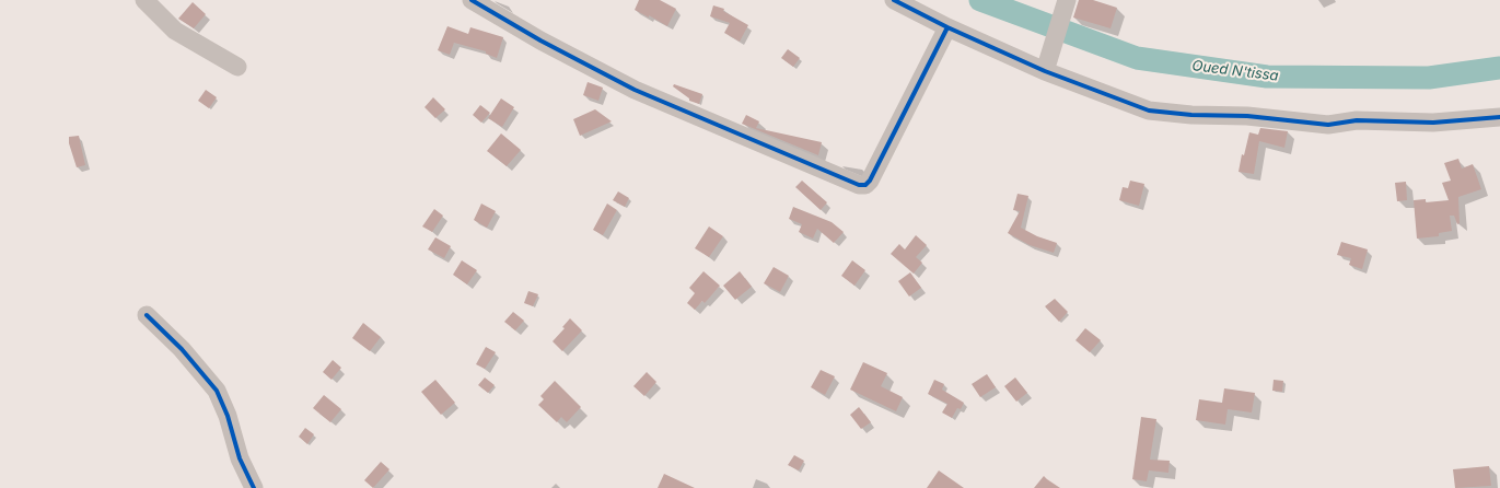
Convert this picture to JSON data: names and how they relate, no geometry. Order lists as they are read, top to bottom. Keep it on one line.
{"water":["Oued N'tissa"]}
